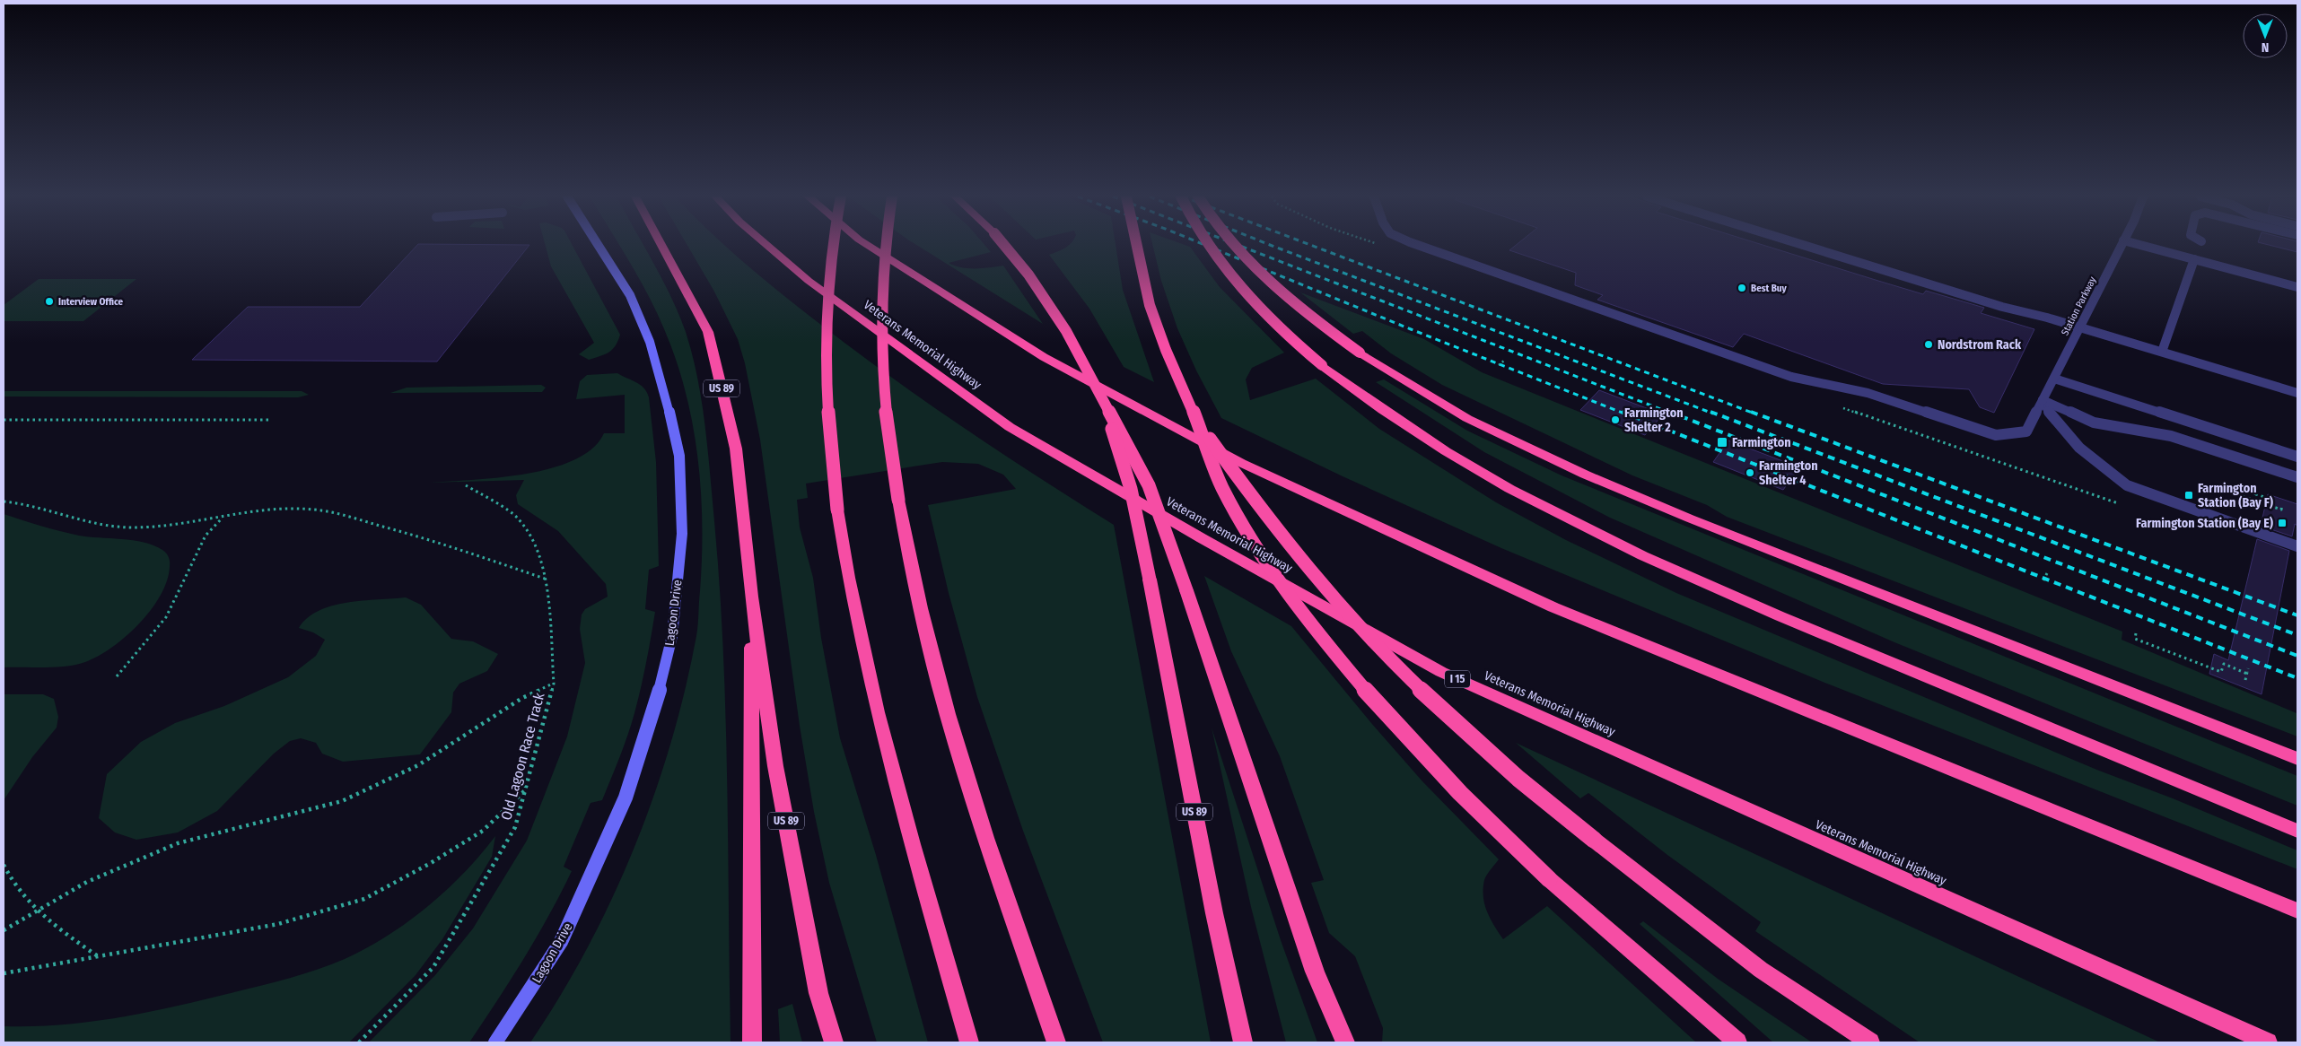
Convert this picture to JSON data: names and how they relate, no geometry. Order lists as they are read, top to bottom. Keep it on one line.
{"streets":{"highway":["Veterans Memorial Highway","US 89","I 15"],"street":["Station Parkway","Lagoon Drive"],"path":["Old Lagoon Race Track"]},"places":{"other":["Best Buy","Interview Office","Nordstrom Rack","Farmington Shelter 2","Farmington Shelter 4"],"transit":["Farmington","Farmington Station (Bay F)","Farmington Station (Bay E)"]},"north":"bottom"}
